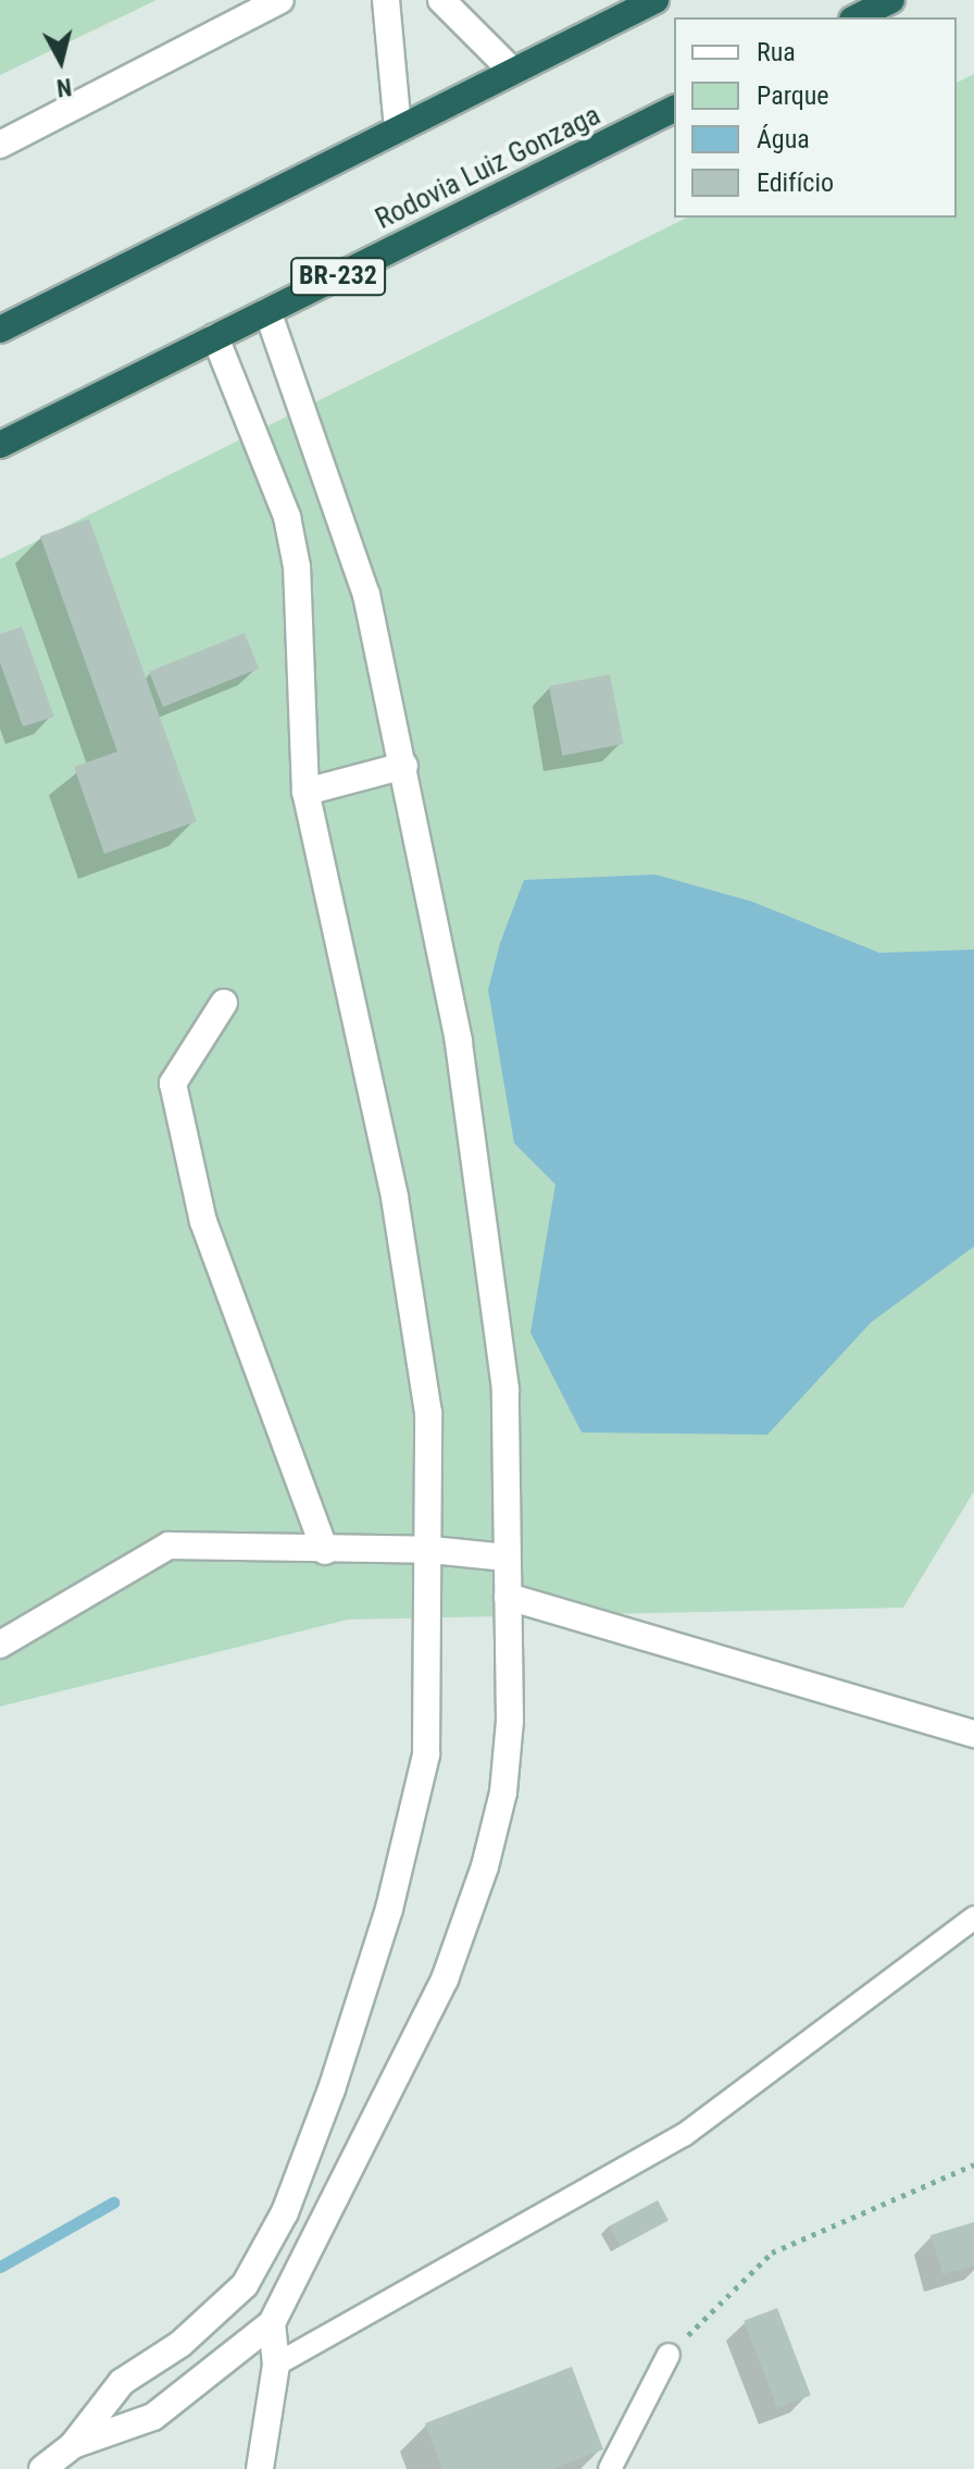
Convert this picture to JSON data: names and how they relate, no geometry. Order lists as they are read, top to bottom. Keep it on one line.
{"streets":{"highway":["Rodovia Luiz Gonzaga","BR-232"]},"legend":["Rua","Parque","Água","Edifício"],"north":"bottom"}
